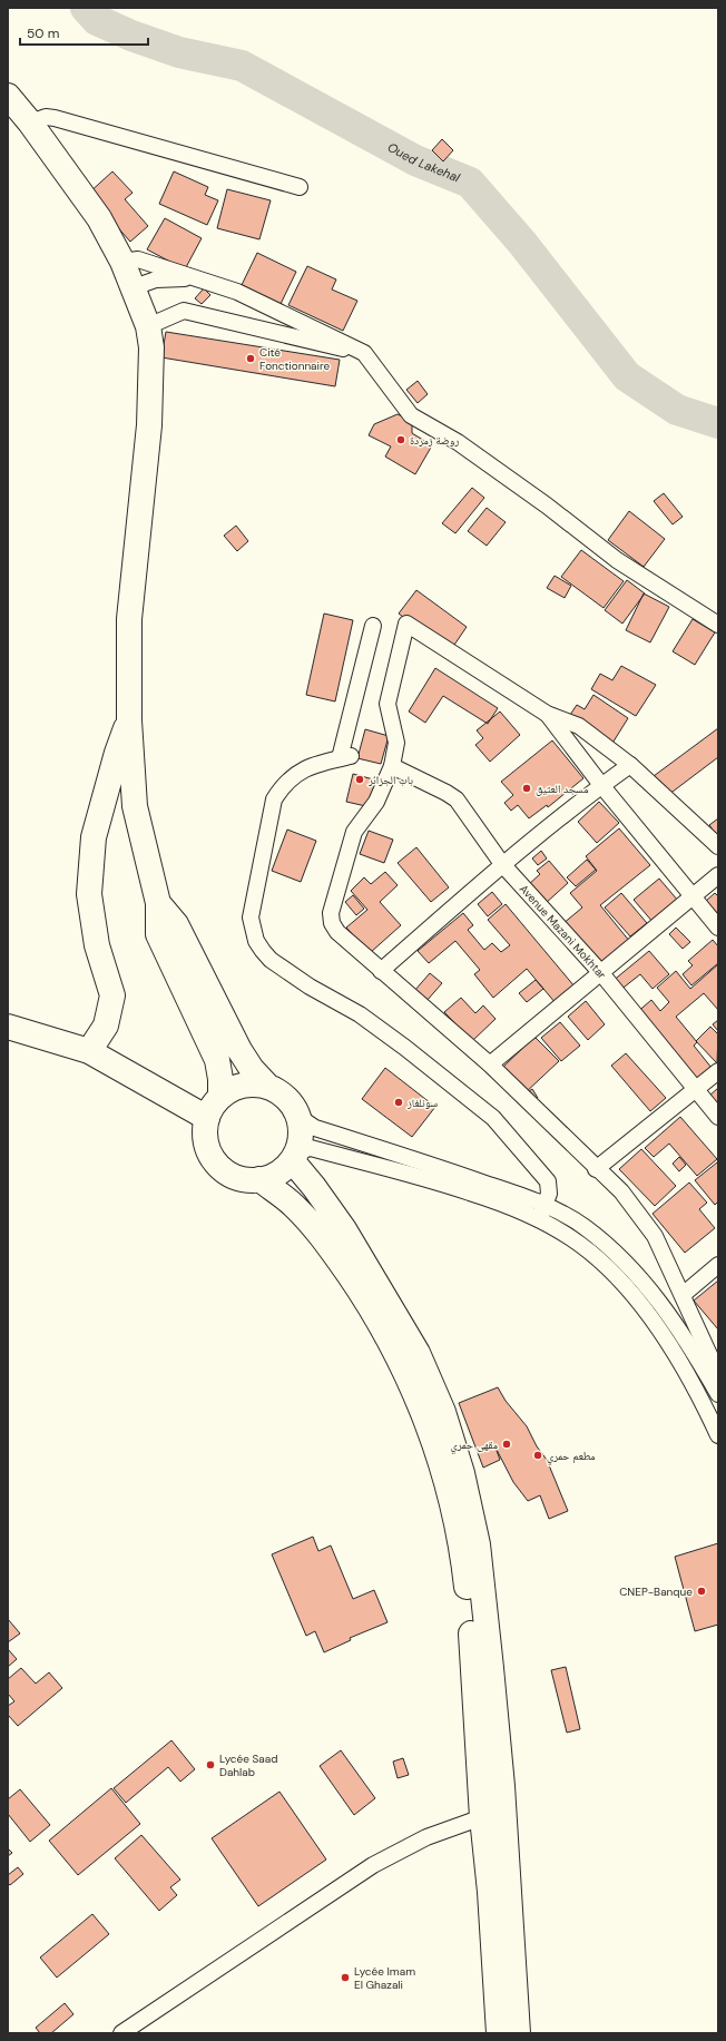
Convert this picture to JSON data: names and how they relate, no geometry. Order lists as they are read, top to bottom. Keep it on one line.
{"streets":{"street":["Avenue Mazani Mokhtar"]},"water":["Oued Lakehal"],"places":["Cité Fonctionnaire","روضة زمردة","باب الجزائر","مسجد العتيق","سونلغاز","مقهى حمري","مطعم حمري","CNEP-Banque","Lycée Saad Dahlab","Lycée Imam El Ghazali"],"scale_bar":"50 m"}
